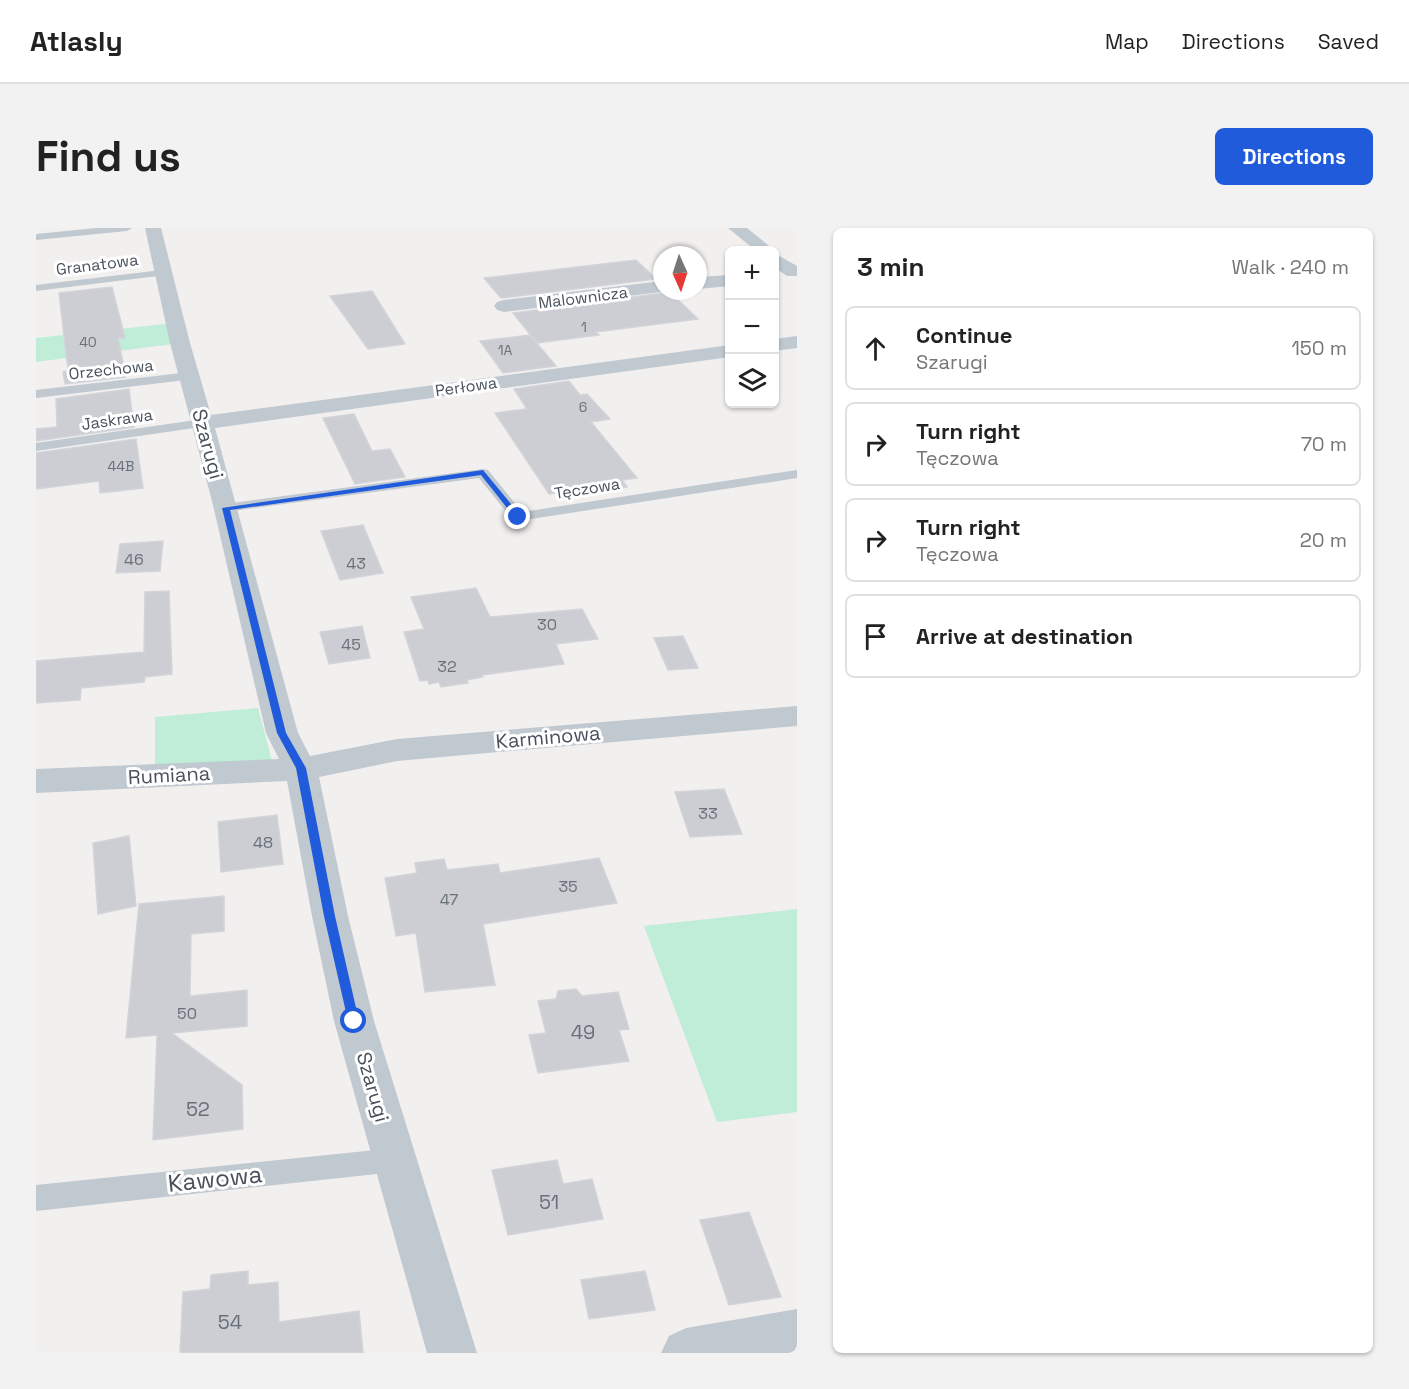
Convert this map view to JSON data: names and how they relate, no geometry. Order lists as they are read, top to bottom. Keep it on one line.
{"streets":{"street":["Malownicza","Perłowa","Szarugi","Karminowa","Rumiana"],"lane":["Granatowa","Orzechowa","Jaskrawa","Tęczowa","Kawowa"]},"crossings":[["Granatowa","Szarugi"],["Orzechowa","Szarugi"],["Perłowa","Jaskrawa"],["Perłowa","Szarugi"],["Jaskrawa","Szarugi"],["Szarugi","Tęczowa"],["Szarugi","Karminowa"],["Szarugi","Rumiana"],["Szarugi","Kawowa"],["Karminowa","Rumiana"]],"house_numbers":["1","40","1A","6","44B","46","43","30","45","32","33","48","35","47","50","49","52","51","54"],"north":"bottom","page":{"header":"Atlasly","nav":["Map","Directions","Saved"],"buttons":"Directions","title":"Find us","heading":["3 min","Walk · 240 m"],"map_buttons":["+","−"],"list":[["Continue","Szarugi","150 m"],["Turn right","Tęczowa","70 m"],["Turn right","Tęczowa","20 m"],"Arrive at destination"]}}
